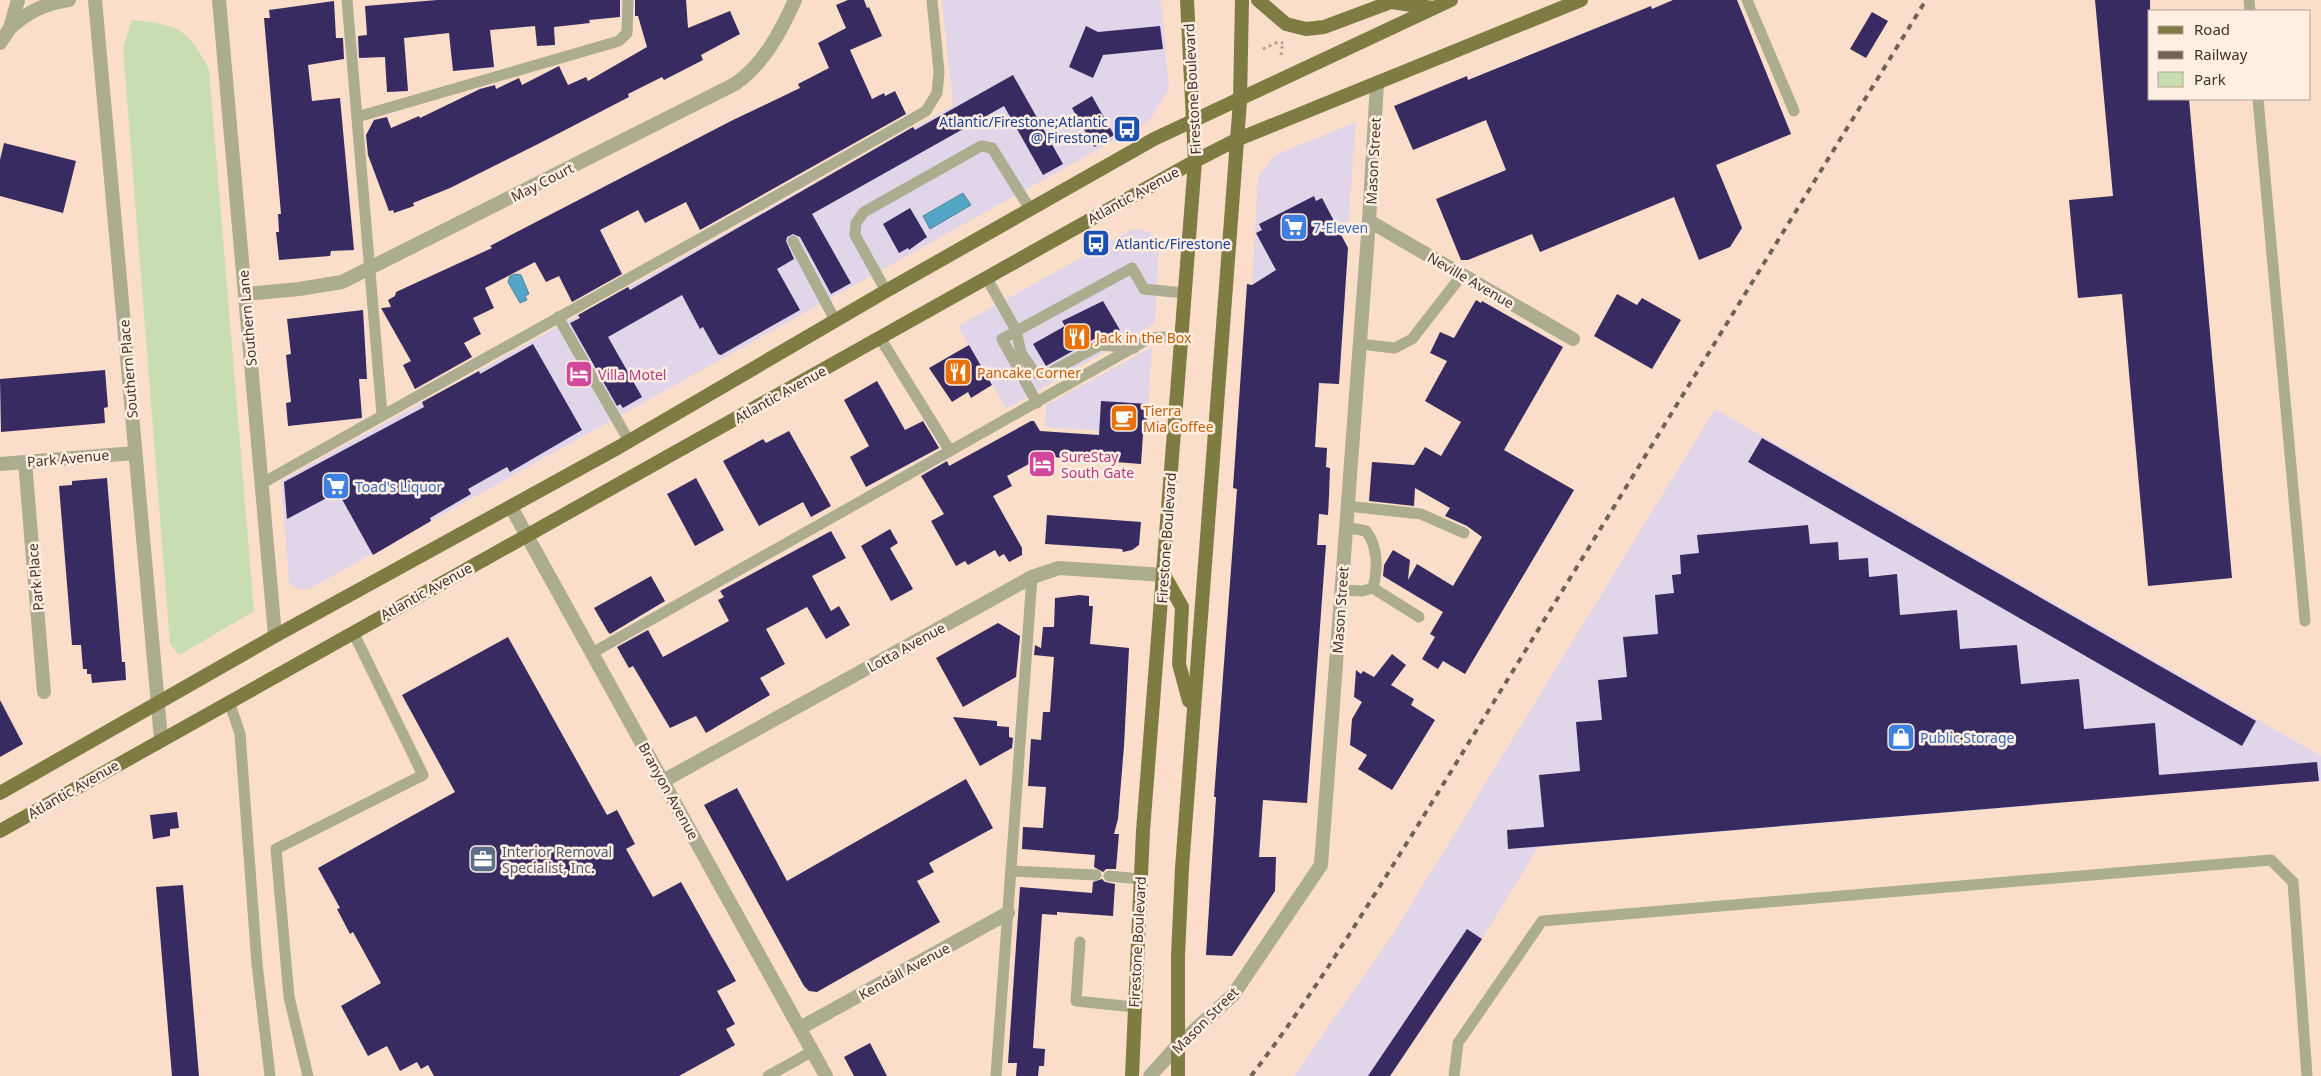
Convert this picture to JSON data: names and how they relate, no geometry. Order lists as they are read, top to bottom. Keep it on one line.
{"streets":{"main road":["Firestone Boulevard","Atlantic Avenue"],"street":["Mason Street","May Court","Neville Avenue","Southern Lane","Southern Place","Park Avenue","Park Place","Lotta Avenue","Branyon Avenue","Kendall Avenue"]},"crossings":[["Firestone Boulevard","Atlantic Avenue"],["Firestone Boulevard","Lotta Avenue"],["Mason Street","Atlantic Avenue"],["Mason Street","Neville Avenue"],["May Court","Southern Lane"],["Atlantic Avenue","Southern Place"],["Atlantic Avenue","Branyon Avenue"],["Southern Place","Park Avenue"],["Park Avenue","Park Place"],["Lotta Avenue","Branyon Avenue"],["Branyon Avenue","Kendall Avenue"]],"places":{"bus stop":["Atlantic/Firestone;Atlantic @ Firestone","Atlantic/Firestone"],"supermarket":["7-Eleven","Toad's Liquor"],"restaurant":["Jack in the Box","Pancake Corner"],"hotel":["Villa Motel","SureStay South Gate"],"cafe":["Tierra Mia Coffee"],"shop":["Public Storage"],"office":["Interior Removal Specialist, Inc."]},"legend":["Road","Railway","Park"]}
